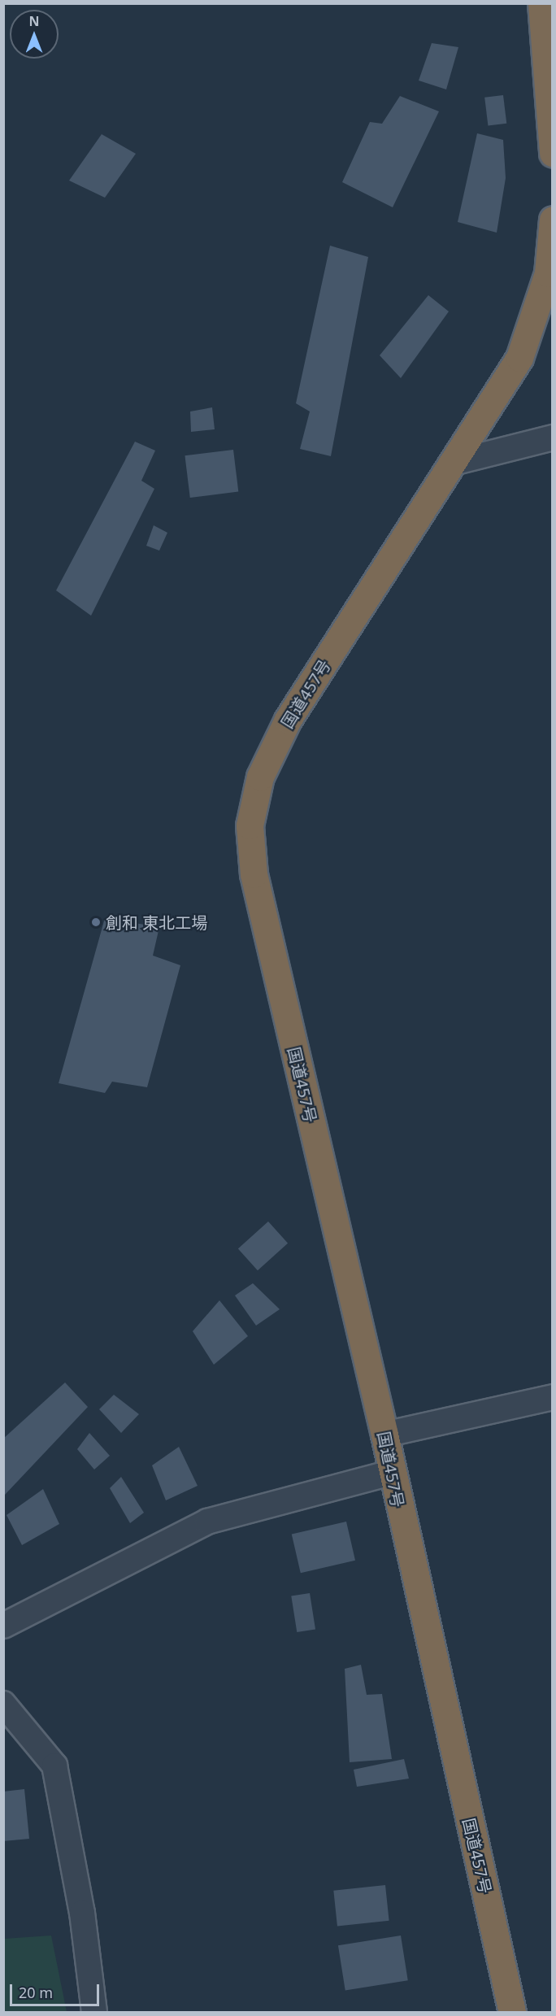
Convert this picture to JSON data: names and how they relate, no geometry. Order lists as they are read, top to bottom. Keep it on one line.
{"streets":{"highway":["国道457号"]},"places":["創和 東北工場"],"scale_bar":"20 m","north":"top"}
